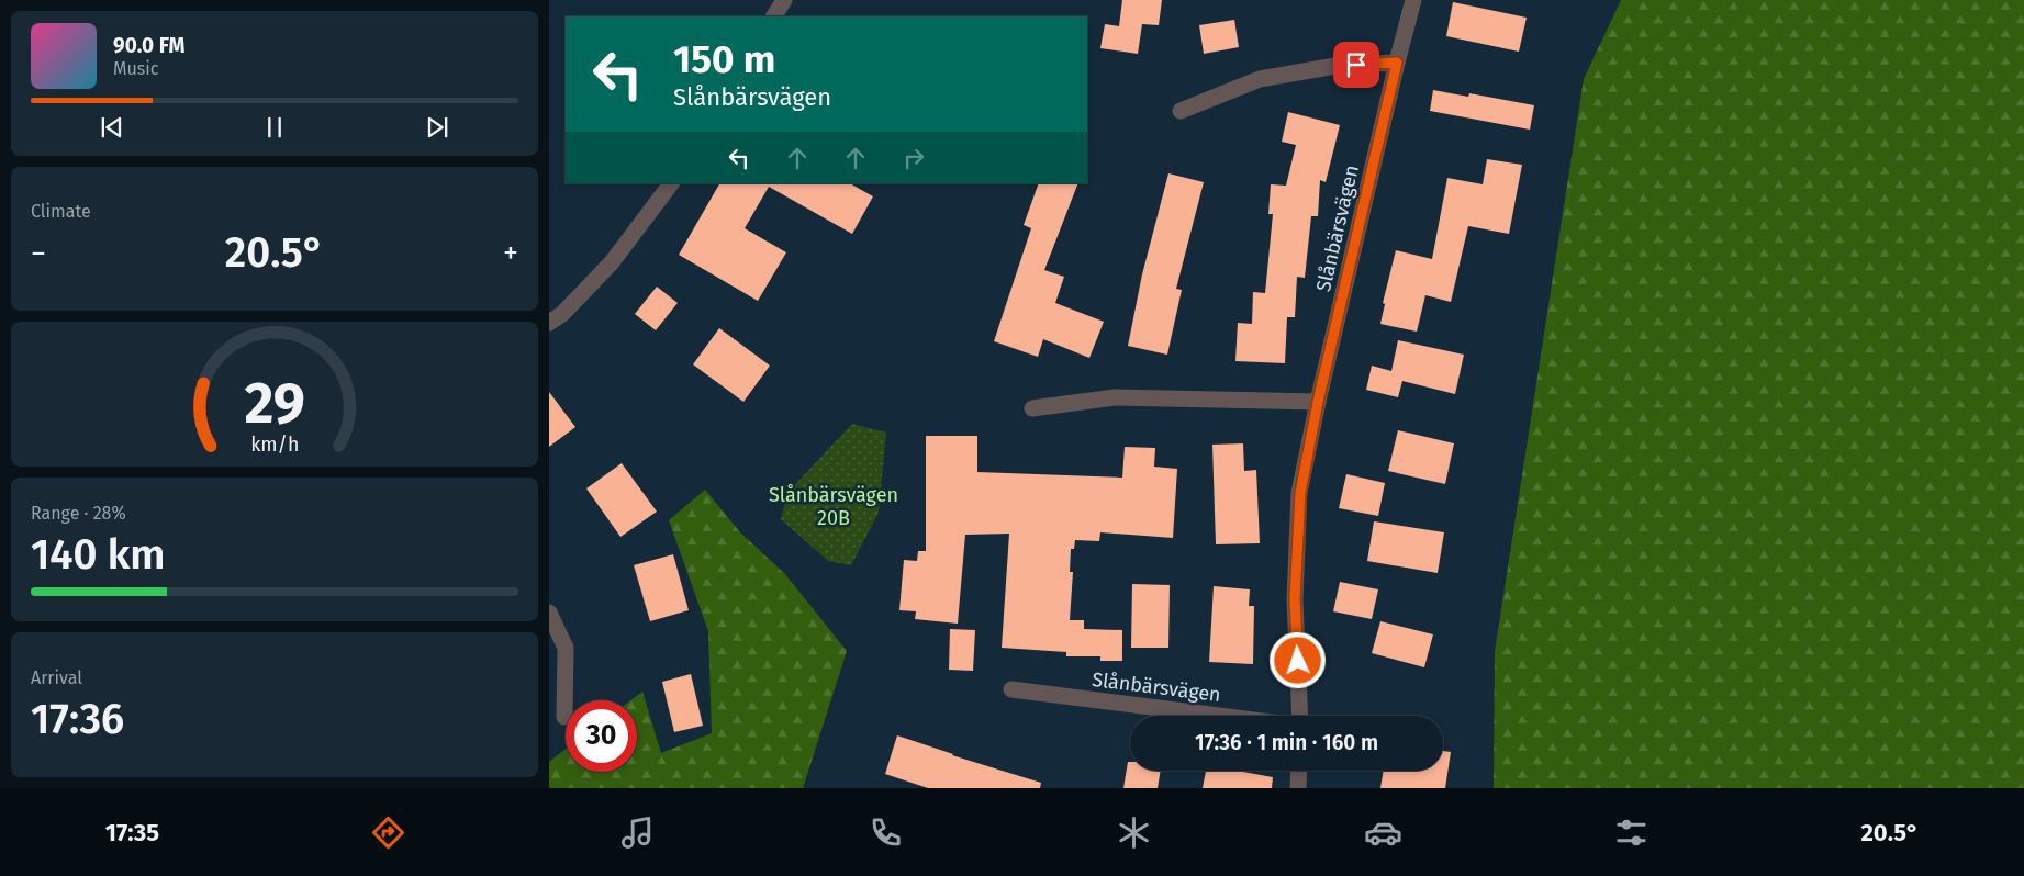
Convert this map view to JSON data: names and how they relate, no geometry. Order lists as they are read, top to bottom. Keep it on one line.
{"streets":{"street":["Slånbärsvägen"]},"parks":["Slånbärsvägen 20B"],"page":{"turn":["150 m","Slånbärsvägen"],"song":["90.0 FM","Music"],"tile":["Climate",["Range · 28%","140 km"],["Arrival","17:36"]],"heat":["−","20.5°","+"],"limit":"30","trip":"17:36 · 1 min · 160 m","tabs":["17:35","20.5°"],"gauge":["29","km/h"]}}
